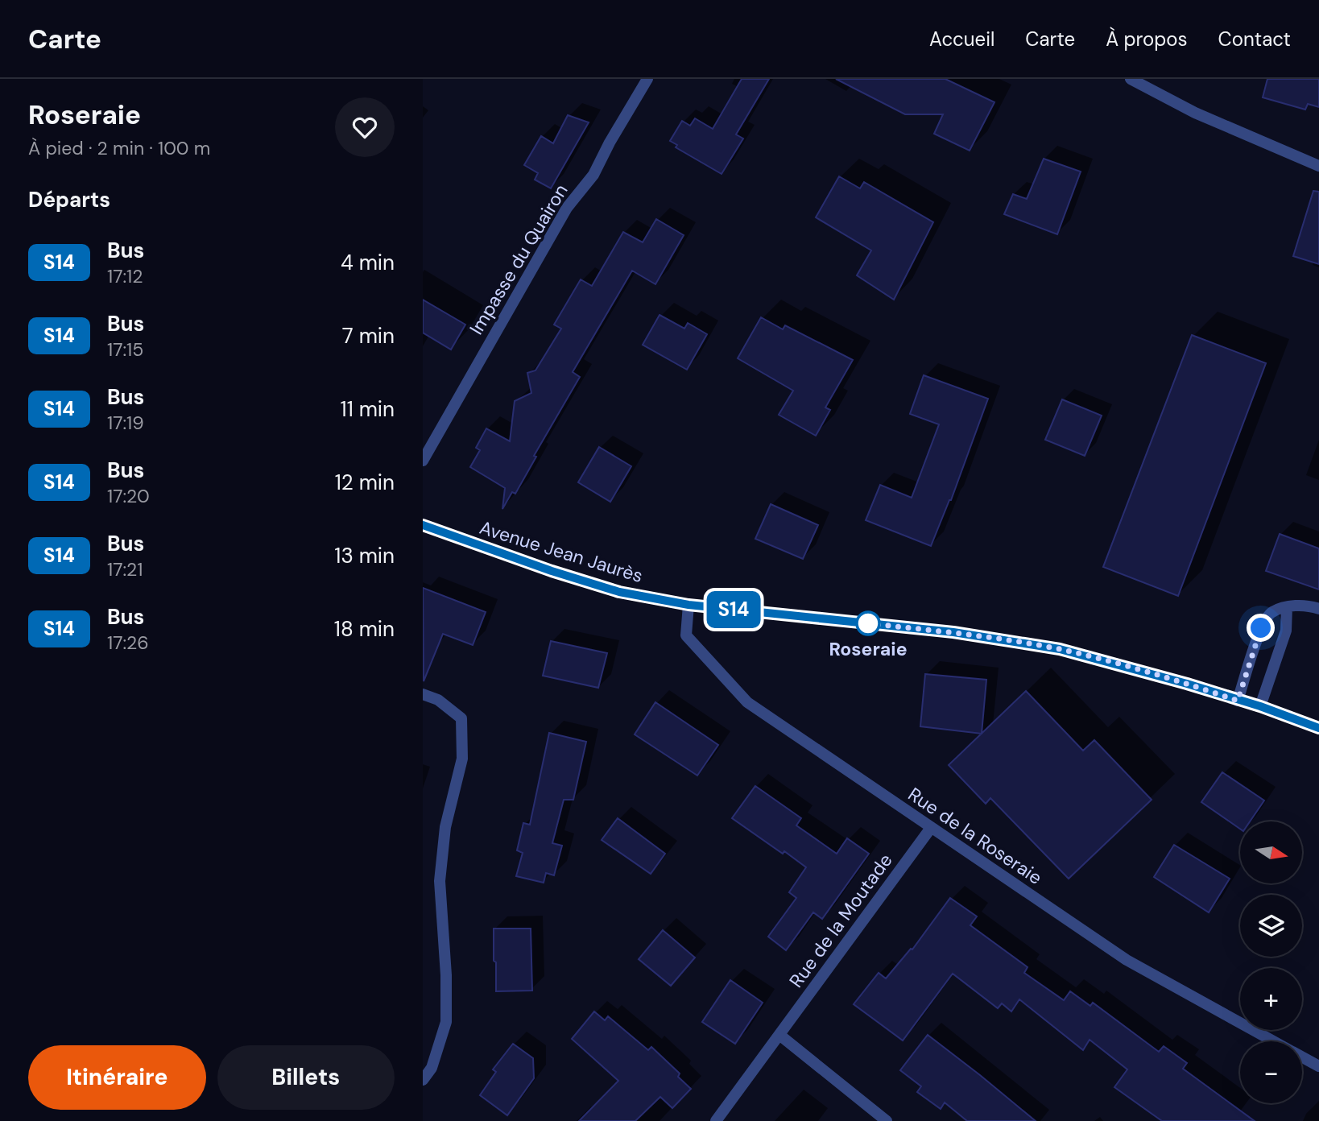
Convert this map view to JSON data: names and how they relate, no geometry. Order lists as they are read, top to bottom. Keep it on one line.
{"streets":{"main road":["Avenue Jean Jaurès"],"street":["Impasse du Quairon","Rue de la Roseraie","Rue de la Moutade"]},"crossings":[["Avenue Jean Jaurès","Rue de la Roseraie"],["Rue de la Roseraie","Rue de la Moutade"]],"places":["Roseraie"],"lines":["bus line S14"],"north":"right","page":{"header":"Carte","nav":["Accueil","Carte","À propos","Contact"],"heading":[["Roseraie","À pied · 2 min · 100 m"],"Départs"],"on_map":"S14","list":[{"mark":"S14","name":"Bus","note":"17:12","value":"4 min"},{"mark":"S14","name":"Bus","note":"17:15","value":"7 min"},{"mark":"S14","name":"Bus","note":"17:19","value":"11 min"},{"mark":"S14","name":"Bus","note":"17:20","value":"12 min"},{"mark":"S14","name":"Bus","note":"17:21","value":"13 min"},{"mark":"S14","name":"Bus","note":"17:26","value":"18 min"}],"map_buttons":["+","−"],"buttons":["Itinéraire","Billets"]}}
